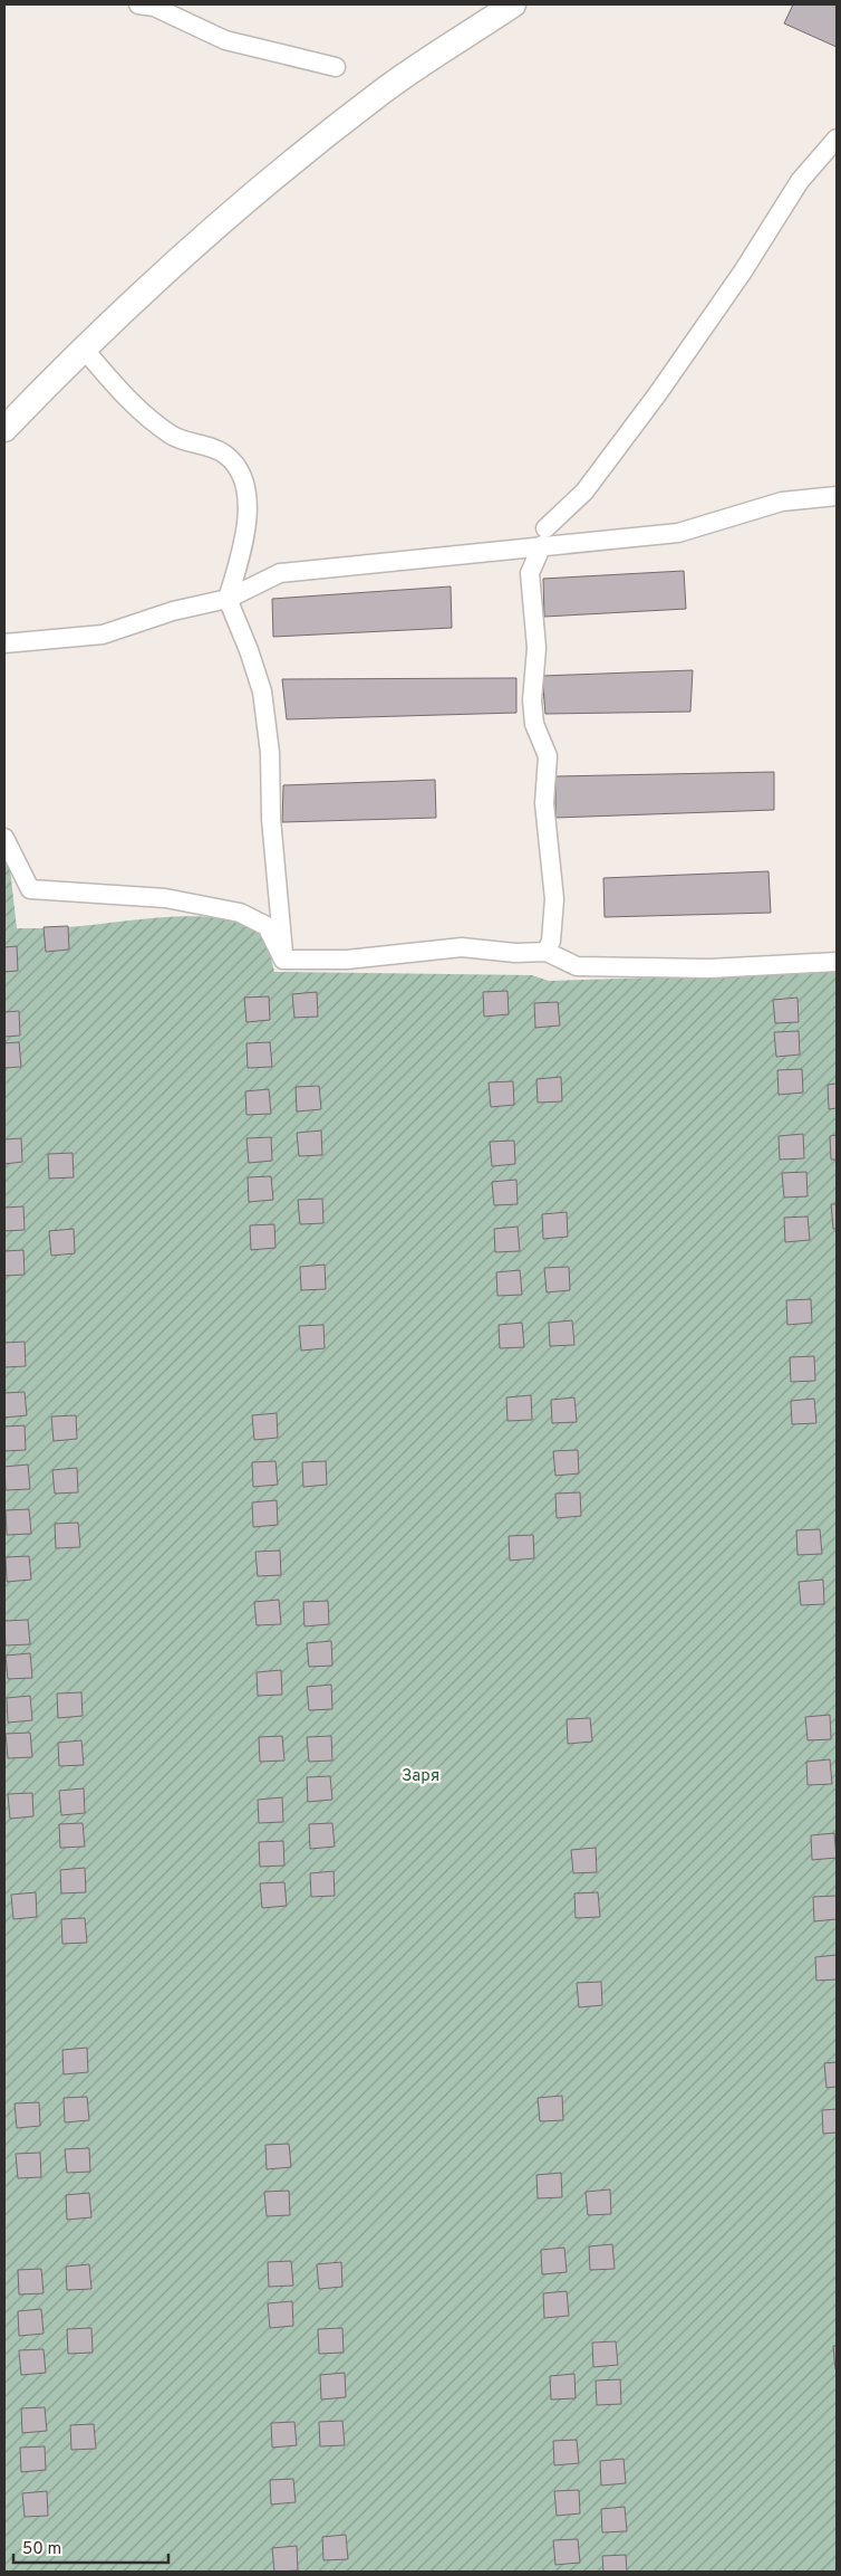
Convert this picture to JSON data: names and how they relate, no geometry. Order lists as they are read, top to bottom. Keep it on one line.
{"parks":["Заря"],"scale_bar":"50 m"}
